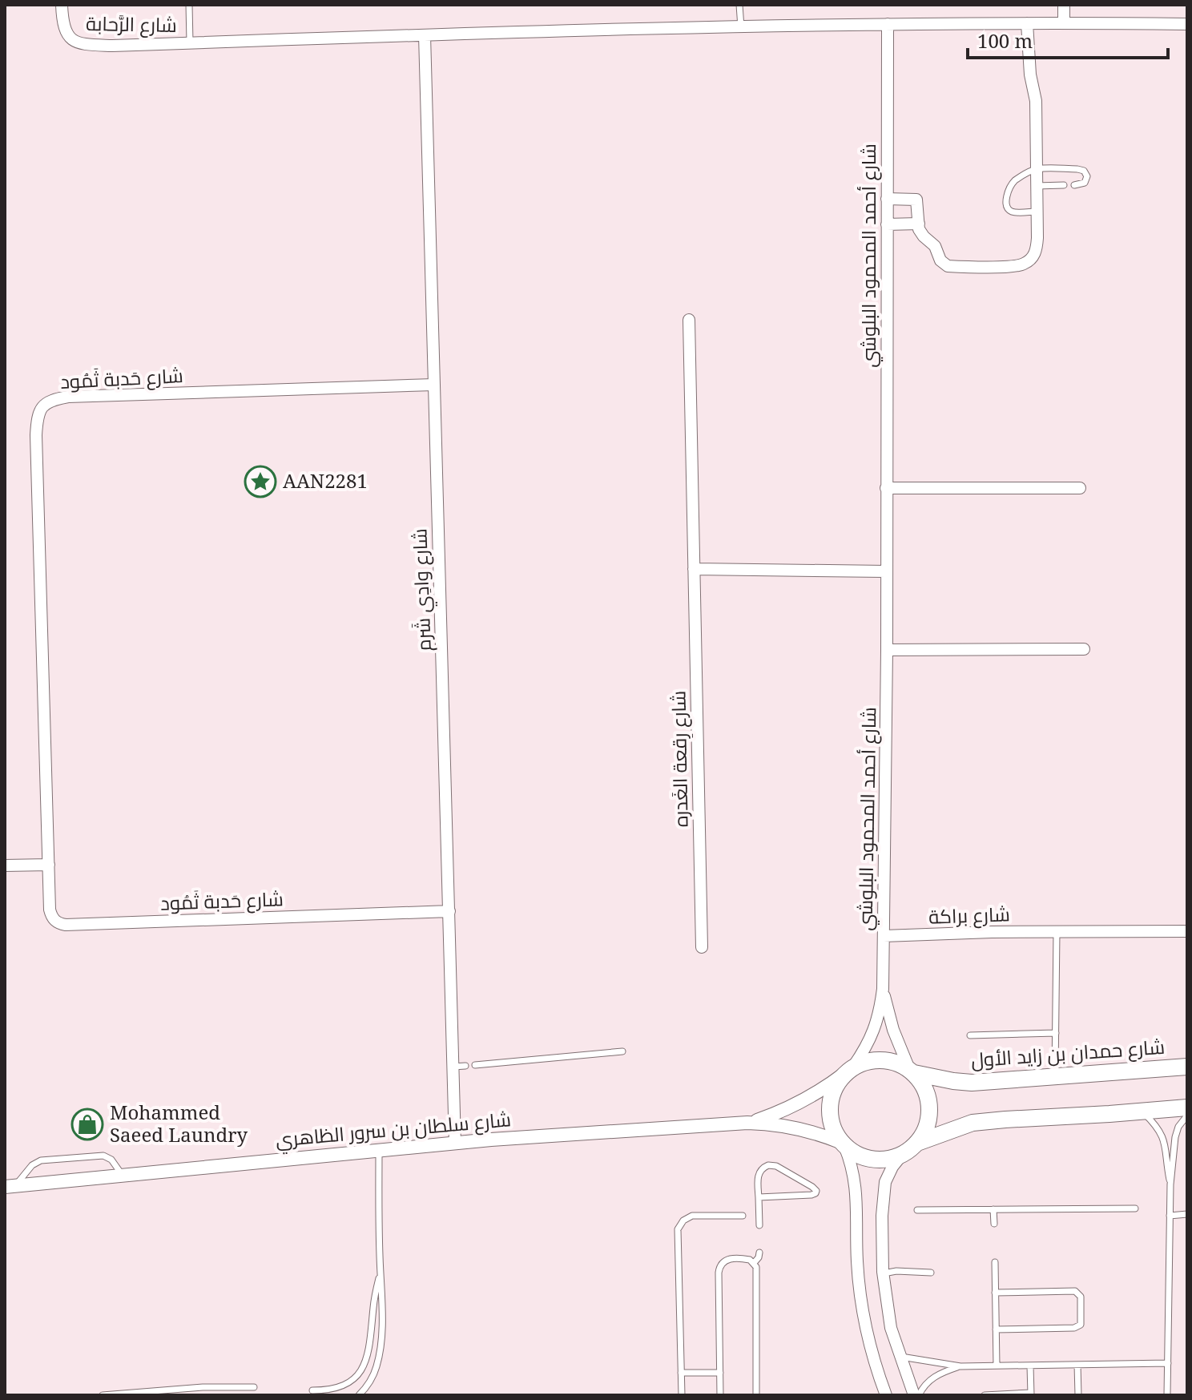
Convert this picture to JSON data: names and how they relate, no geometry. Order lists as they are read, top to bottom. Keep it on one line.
{"streets":{"main road":["شارع حمدان بن زايد الأول"],"street":["شارع الرَّحابة","شارع أحمد المحمود البلوشي","شارع حَدبة ثَمُود","شارع وادِي شَرم","شارع رِقعة الغَدره","شارع براكة","شارع سلطان بن سرور الظاهري"]},"crossings":[["شارع الرَّحابة","شارع أحمد المحمود البلوشي"],["شارع الرَّحابة","شارع وادِي شَرم"],["شارع أحمد المحمود البلوشي","شارع براكة"],["شارع أحمد المحمود البلوشي","شارع حمدان بن زايد الأول"],["شارع أحمد المحمود البلوشي","شارع سلطان بن سرور الظاهري"],["شارع حَدبة ثَمُود","شارع وادِي شَرم"],["شارع وادِي شَرم","شارع سلطان بن سرور الظاهري"],["شارع حمدان بن زايد الأول","شارع سلطان بن سرور الظاهري"]],"places":{"place":["AAN2281"],"shop":["Mohammed Saeed Laundry"]},"scale_bar":"100 m"}
